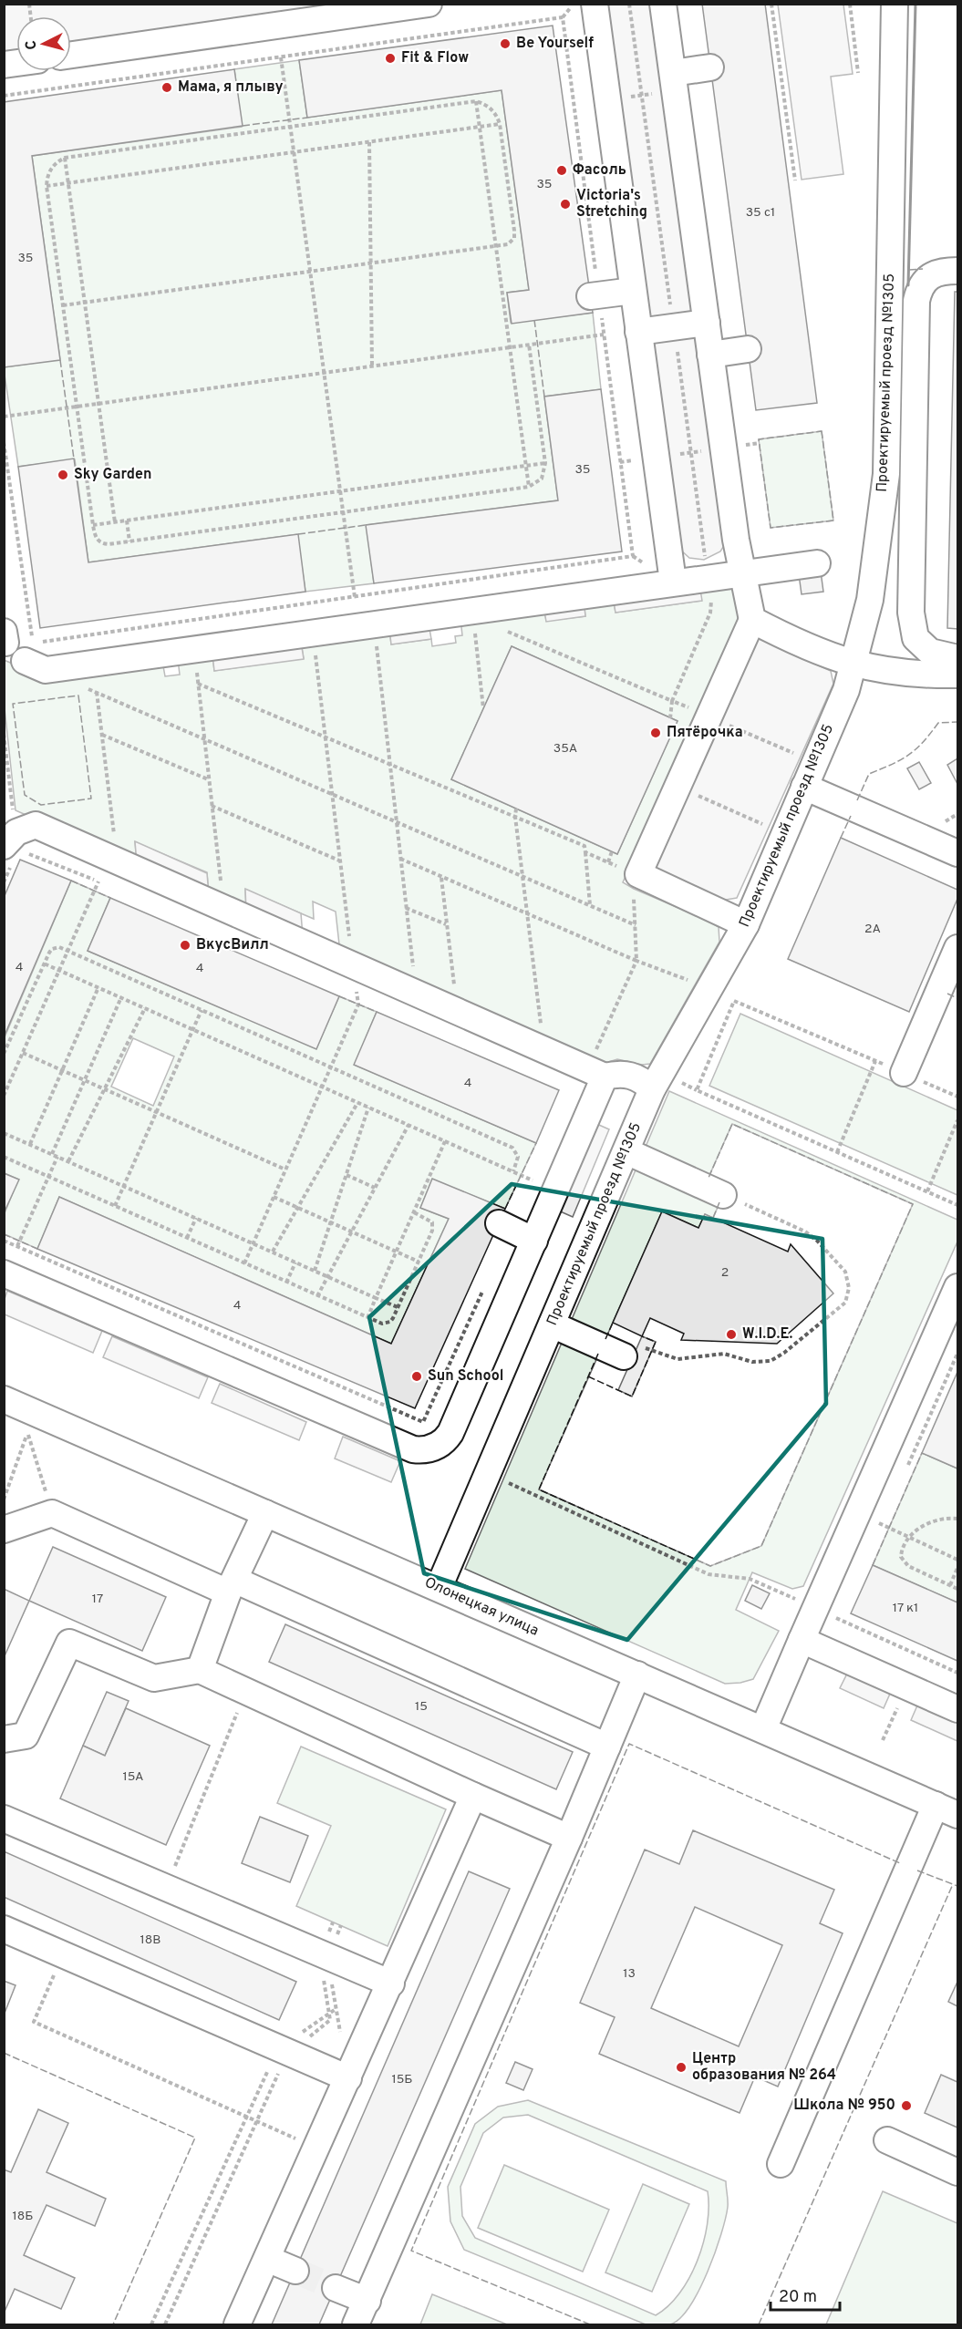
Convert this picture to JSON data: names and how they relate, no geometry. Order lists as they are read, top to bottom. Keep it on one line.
{"streets":{"street":["Проектируемый проезд №1305","Олонецкая улица"]},"crossings":[["Проектируемый проезд №1305","Олонецкая улица"]],"places":["Be Yourself","Fit & Flow","Мама, я плыву","Фасоль","Victoria's Stretching","Sky Garden","Пятёрочка","ВкусВилл","W.I.D.E.","Sun School","Центр образования № 264","Школа № 950"],"house_numbers":["35","35 c1","35","35","35А","2А","4","4","4","2","4","17","17 к1","15","15А","18В","13","15Б","18Б"],"scale_bar":"20 m","north":"left"}
